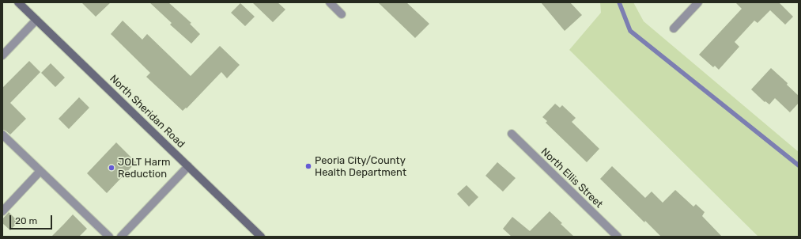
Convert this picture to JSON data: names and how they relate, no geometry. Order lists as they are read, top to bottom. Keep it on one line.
{"streets":{"main road":["North Sheridan Road"],"street":["North Ellis Street"]},"places":["Peoria City/County Health Department","JOLT Harm Reduction"],"scale_bar":"20 m"}
